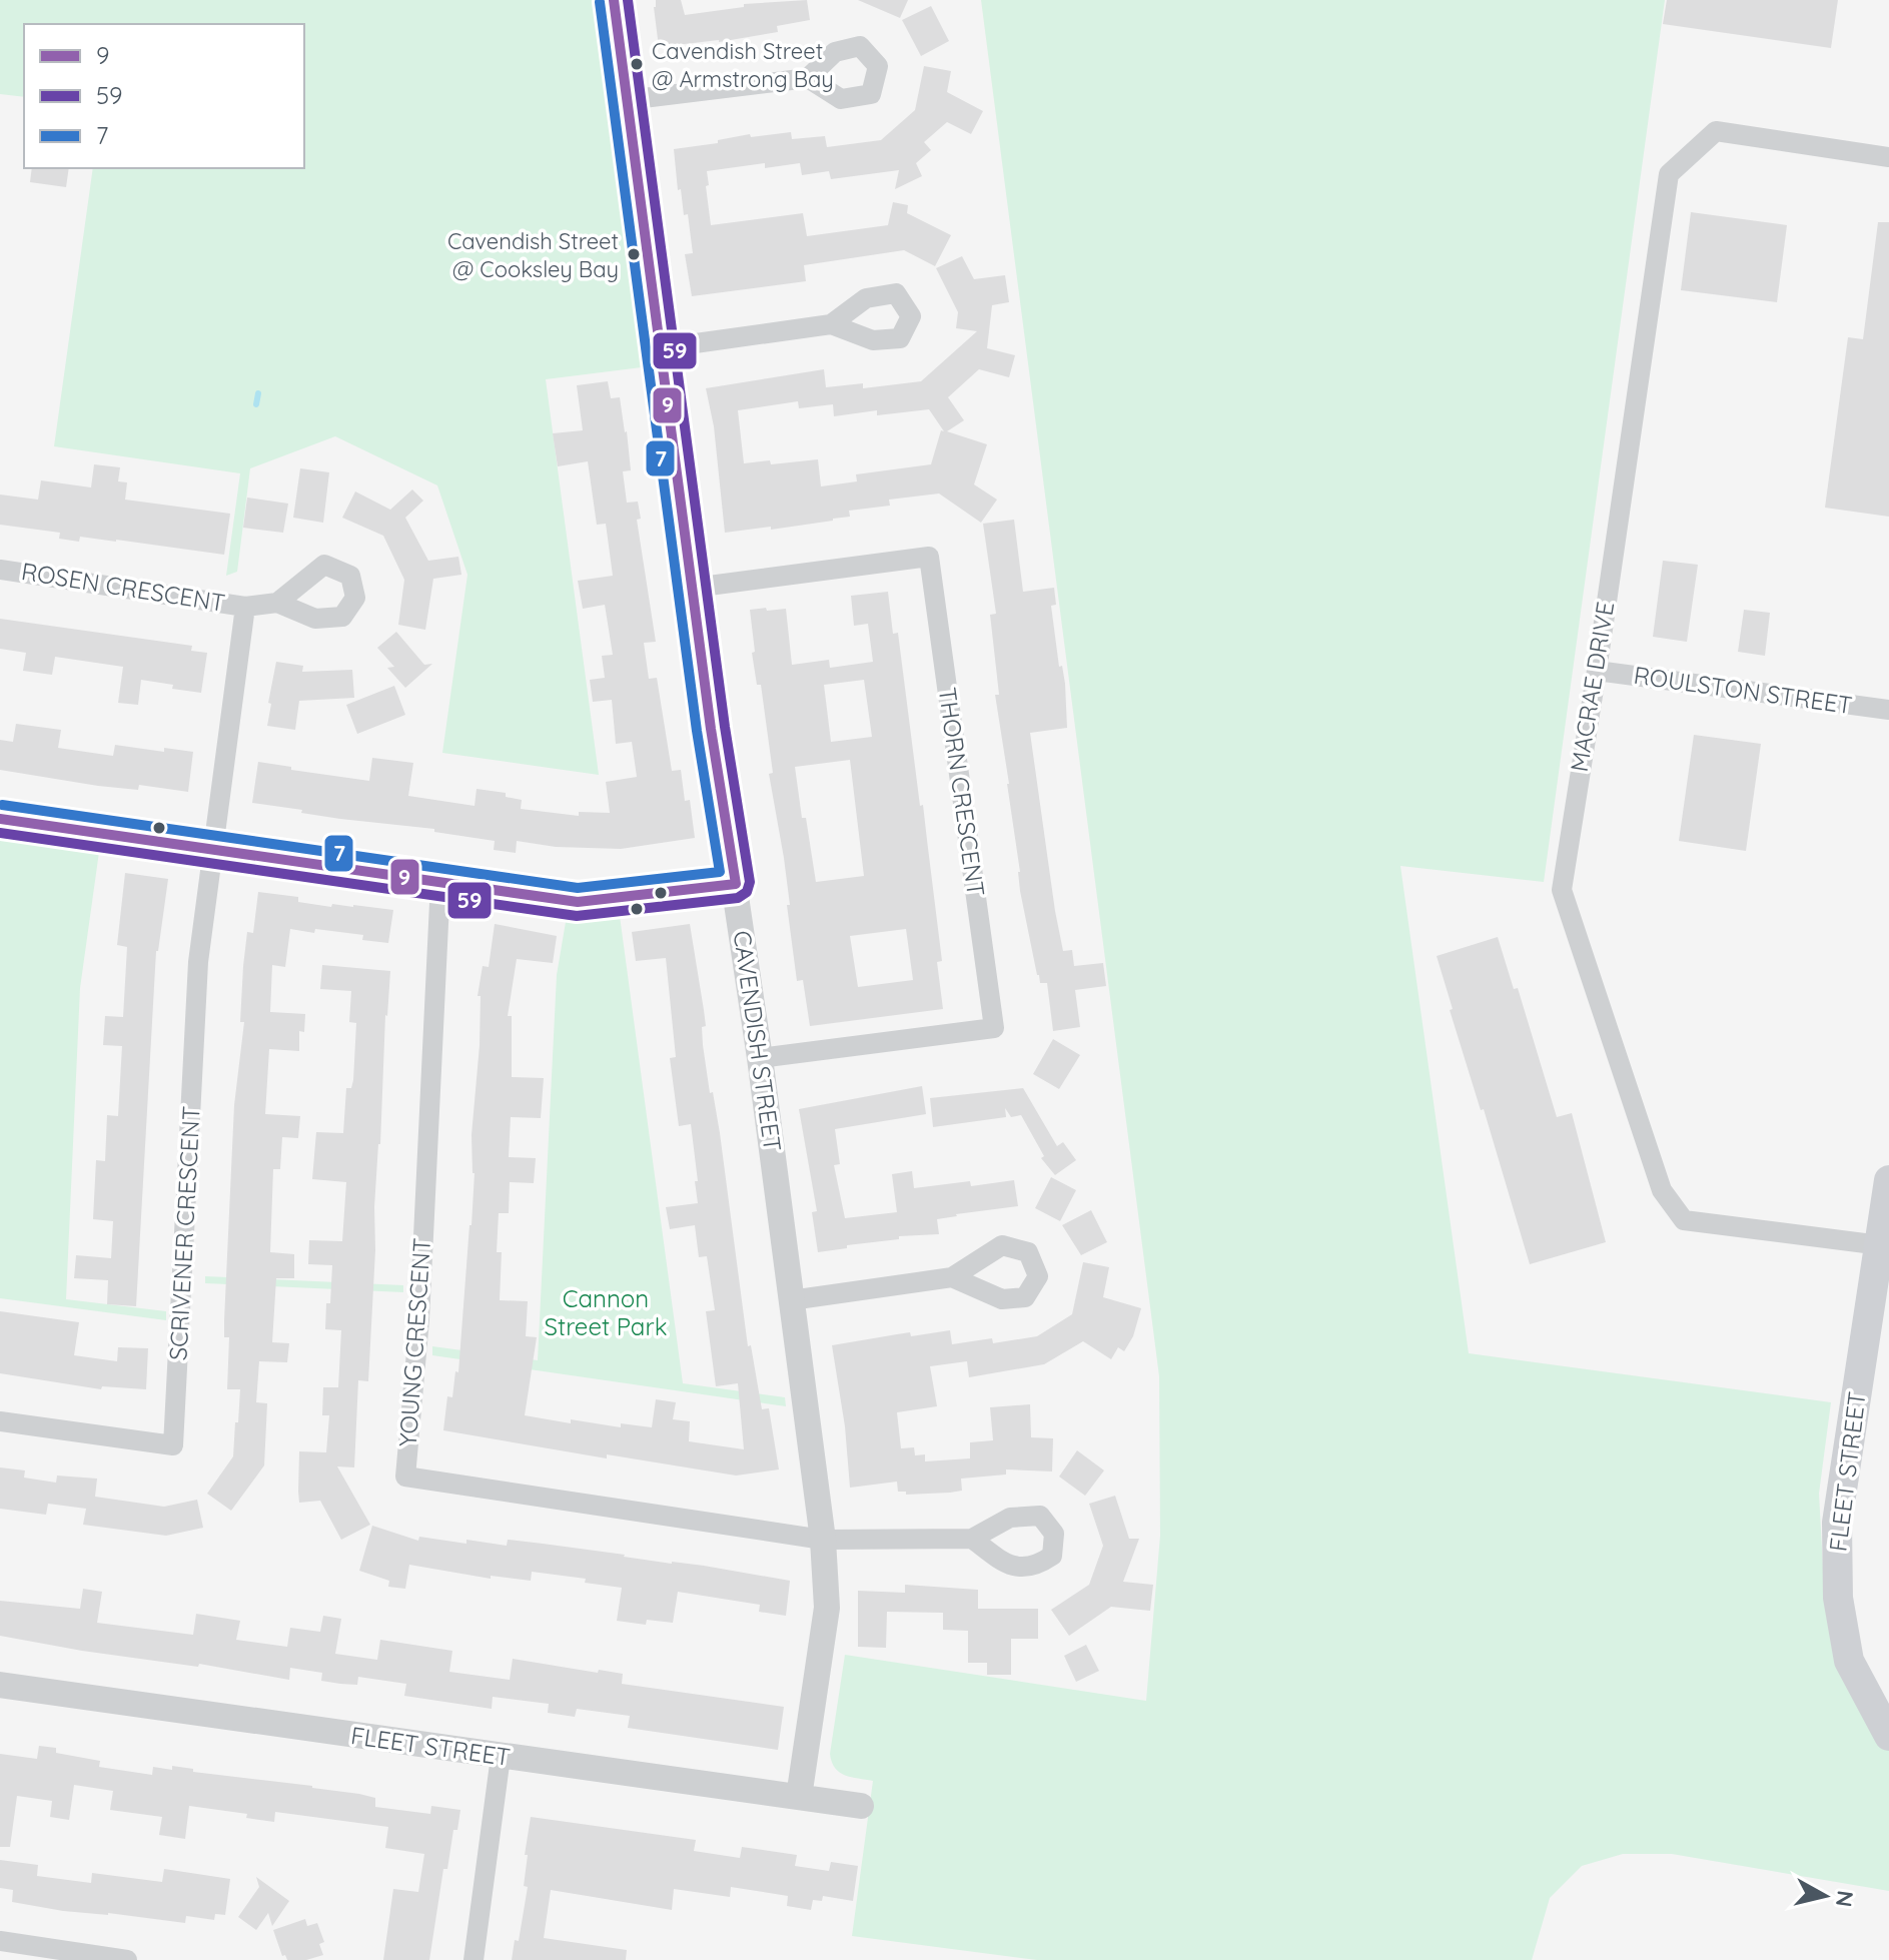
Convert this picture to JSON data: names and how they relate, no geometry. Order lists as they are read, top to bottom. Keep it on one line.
{"streets":{"main road":["FLEET STREET"],"street":["ROSEN CRESCENT","MACRAE DRIVE","ROULSTON STREET","THORN CRESCENT","CAVENDISH STREET","SCRIVENER CRESCENT","YOUNG CRESCENT"]},"crossings":[["ROSEN CRESCENT","SCRIVENER CRESCENT"],["MACRAE DRIVE","ROULSTON STREET"],["MACRAE DRIVE","FLEET STREET"],["THORN CRESCENT","CAVENDISH STREET"],["CAVENDISH STREET","YOUNG CRESCENT"],["CAVENDISH STREET","FLEET STREET"]],"parks":["Cannon Street Park"],"places":["Cavendish Street @ Armstrong Bay","Cavendish Street @ Cooksley Bay"],"lines":["transit line 9","transit line 59","transit line 7"],"legend":["9","59","7"],"north":"right"}
